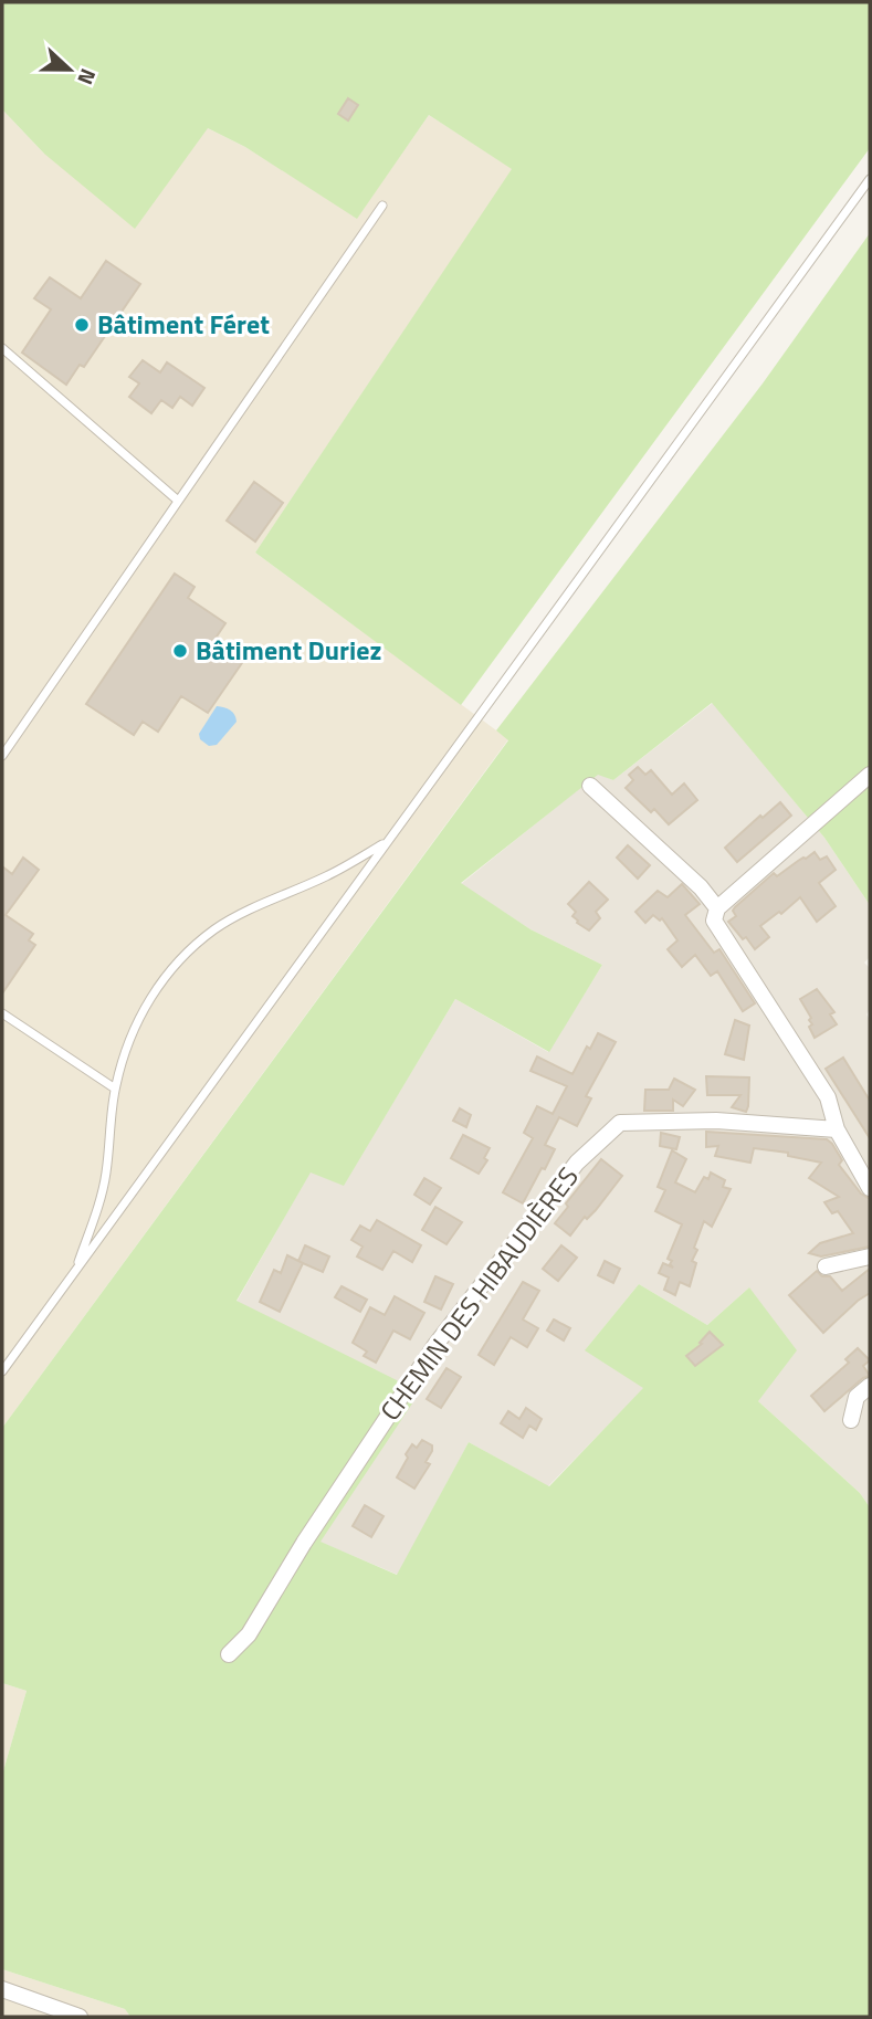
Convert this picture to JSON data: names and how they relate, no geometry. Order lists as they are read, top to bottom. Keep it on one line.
{"streets":{"street":["CHEMIN DES HIBAUDIÈRES"]},"places":["Bâtiment Féret","Bâtiment Duriez"],"north":"right"}
